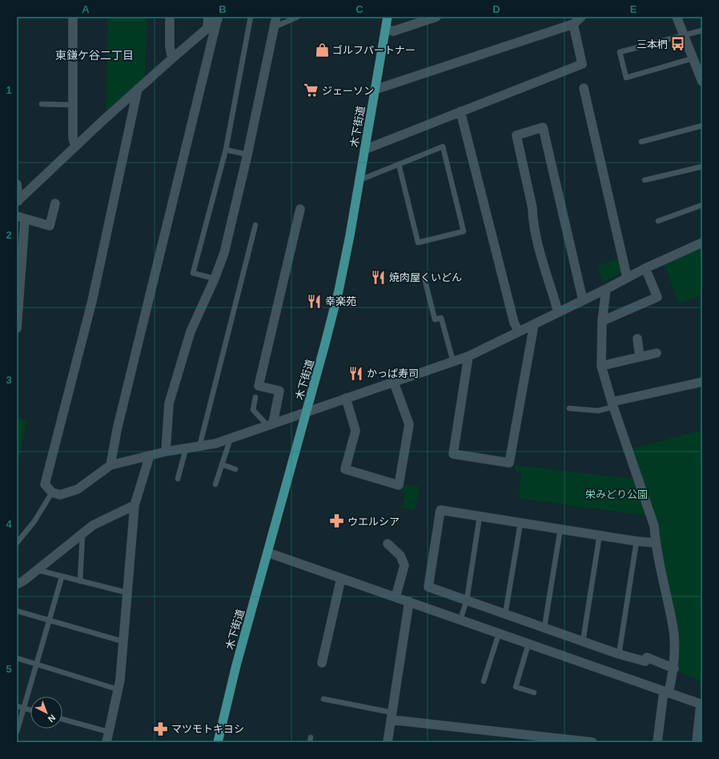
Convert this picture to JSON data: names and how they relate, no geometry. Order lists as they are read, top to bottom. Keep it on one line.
{"streets":{"main road":["木下街道"]},"districts":["東鎌ケ谷二丁目"],"parks":["栄みどり公園"],"places":{"bus stop":["三本椚"],"shop":["ゴルフパートナー"],"supermarket":["ジェーソン"],"restaurant":["焼肉屋くいどん","幸楽苑","かっぱ寿司"],"pharmacy":["ウエルシア","マツモトキヨシ"]},"north":"bottom right","grid":{"columns":["A","B","C","D","E"],"rows":["1","2","3","4","5"]}}
